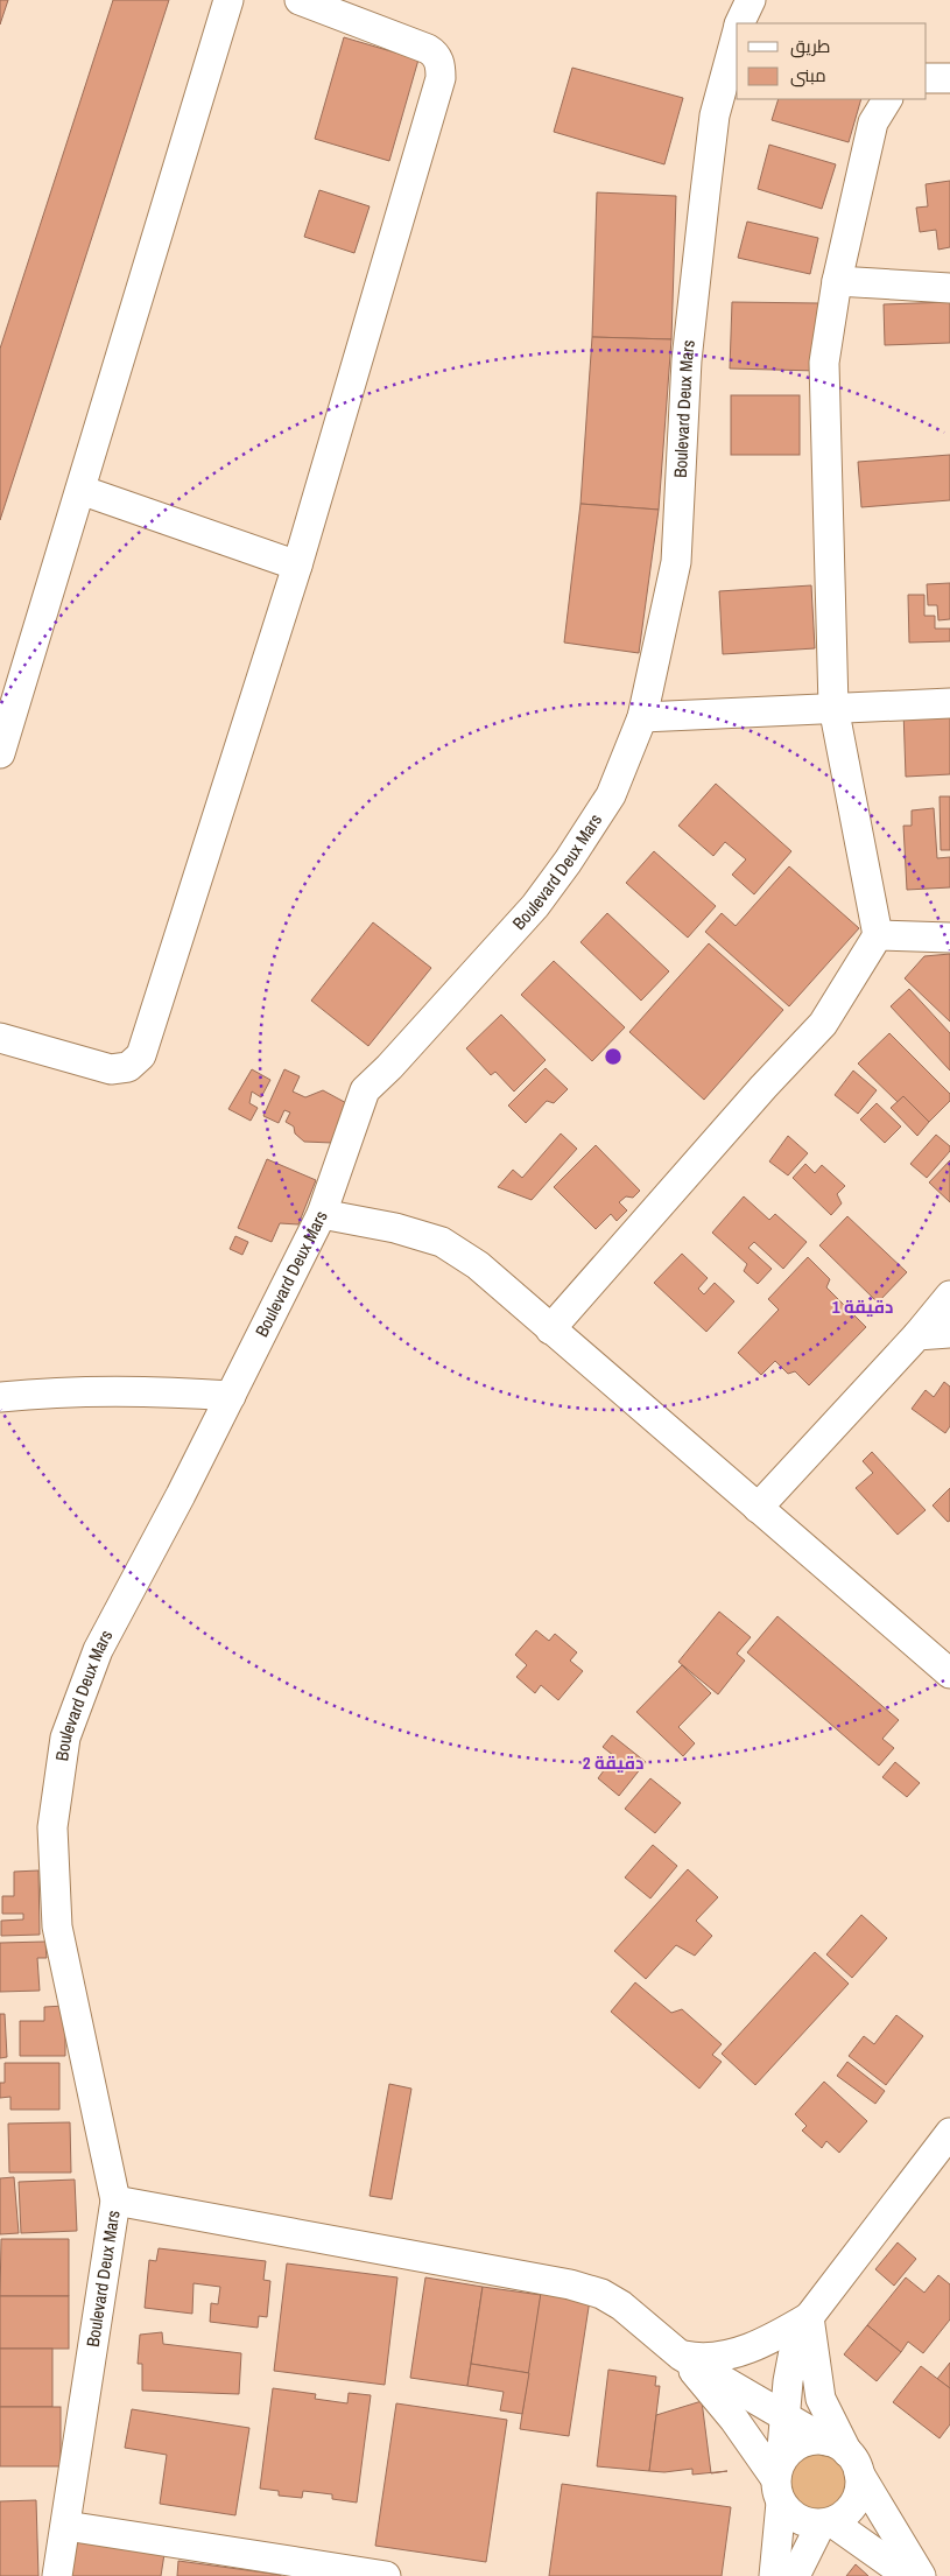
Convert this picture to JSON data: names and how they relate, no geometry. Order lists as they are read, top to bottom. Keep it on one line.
{"streets":{"street":["Boulevard Deux Mars"]},"legend":["طريق","مبنى"],"rings":["1 دقيقة","2 دقيقة"]}
